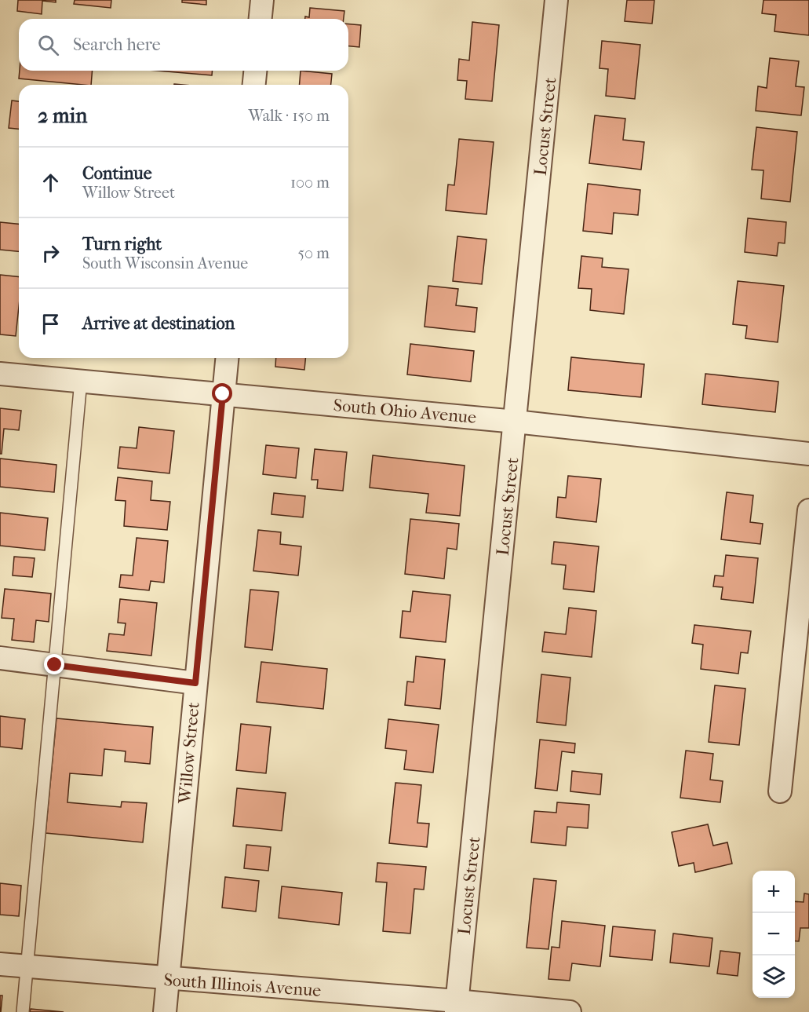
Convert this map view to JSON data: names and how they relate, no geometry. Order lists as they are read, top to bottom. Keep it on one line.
{"streets":{"street":["Locust Street","South Ohio Avenue","Willow Street","South Illinois Avenue"]},"crossings":[["Locust Street","South Ohio Avenue"],["Locust Street","South Illinois Avenue"],["South Ohio Avenue","Willow Street"],["Willow Street","South Illinois Avenue"]],"page":{"search":"Search here","heading":["2 min","Walk · 150 m"],"list":[["Continue","Willow Street","100 m"],["Turn right","South Wisconsin Avenue","50 m"],"Arrive at destination"],"map_buttons":["+","−"]}}
